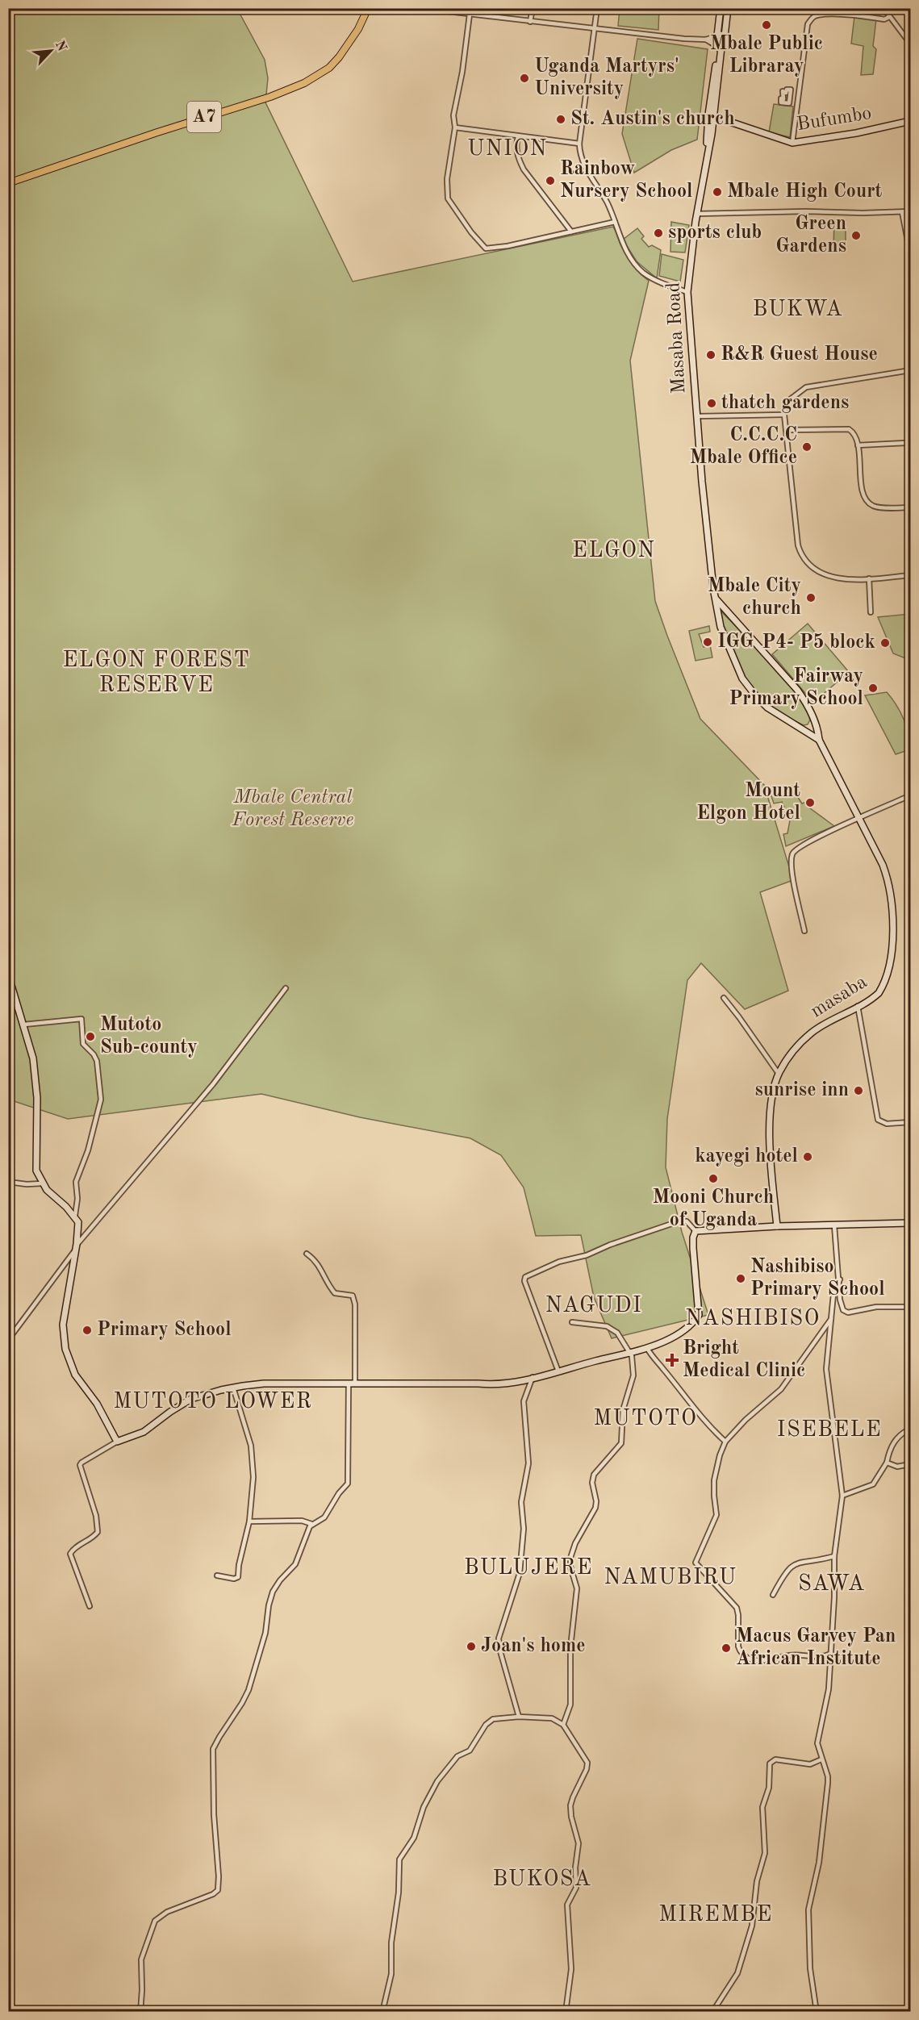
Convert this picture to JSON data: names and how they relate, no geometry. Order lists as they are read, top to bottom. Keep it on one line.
{"streets":{"main road":["A7"],"street":["Bufumbo","Masaba Road","masaba"]},"crossings":[["Bufumbo","Masaba Road"],["Masaba Road","masaba"]],"districts":["UNION","BUKWA","ELGON","ELGON FOREST RESERVE","NAGUDI","NASHIBISO","MUTOTO LOWER","MUTOTO","ISEBELE","BULUJERE","NAMUBIRU","SAWA","BUKOSA","MIREMBE"],"parks":["Mbale Central Forest Reserve"],"places":{"other":["Mbale Public Libraray","Uganda Martyrs' University","St. Austin's church","Rainbow Nursery School","Mbale High Court","sports club","Green Gardens","R&R Guest House","thatch gardens","C.C.C.C Mbale Office","Mbale City church","IGG","P4- P5 block","Fairway Primary School","Mount Elgon Hotel","Mutoto Sub-county","sunrise inn","kayegi hotel","Mooni Church of Uganda","Nashibiso Primary School","Primary School","Joan's home","Macus Garvey Pan African Institute"],"health":["Bright Medical Clinic"]},"north":"top right"}
